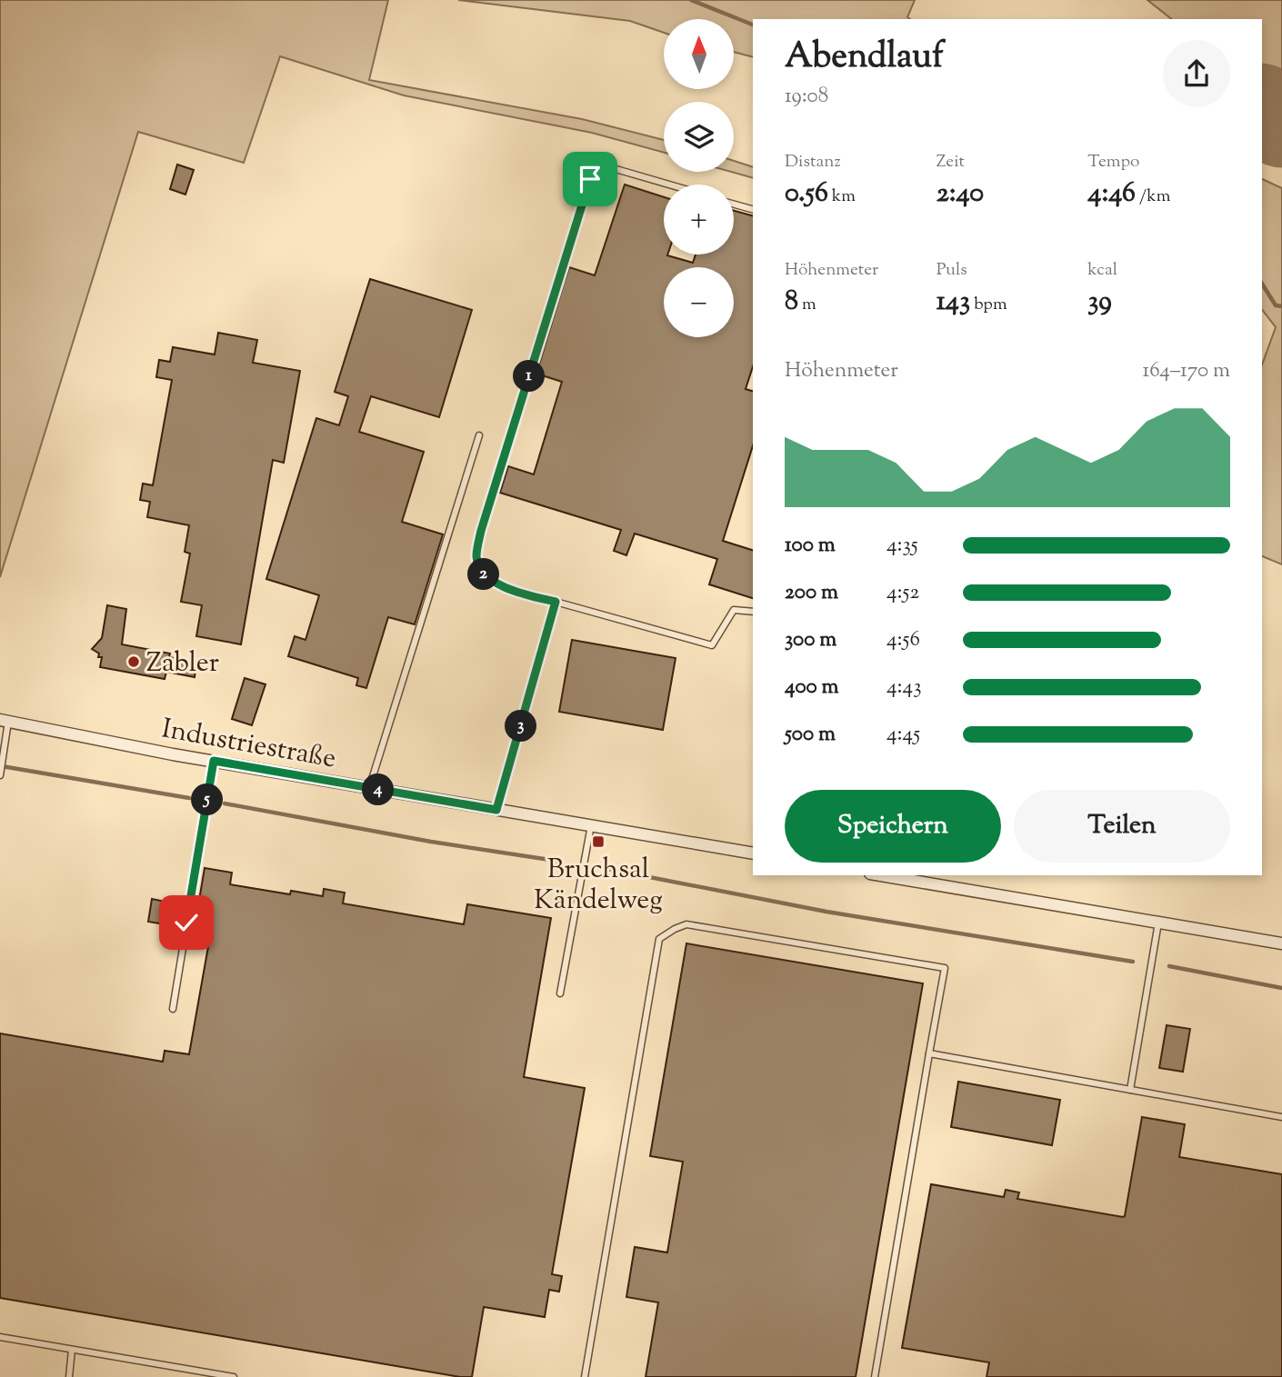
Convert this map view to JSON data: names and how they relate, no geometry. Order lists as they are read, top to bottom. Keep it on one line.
{"streets":{"street":["Industriestraße"]},"places":{"other":["Zabler"],"transit":["Bruchsal Kändelweg"]},"north":"top","page":{"map_buttons":["+","−"],"heading":["Abendlauf","19:08"],"stats":[["Distanz","0.56 km"],["Zeit","2:40"],["Tempo","4:46 /km"],["Höhenmeter","8 m"],["Puls","143 bpm"],["kcal","39"]],"chart":["Höhenmeter","164–170 m"],"pins":["1","2","3","4","5"],"list":[{"name":"100 m","note":"4:35"},{"name":"200 m","note":"4:52"},{"name":"300 m","note":"4:56"},{"name":"400 m","note":"4:43"},{"name":"500 m","note":"4:45"}],"buttons":["Speichern","Teilen"]}}
